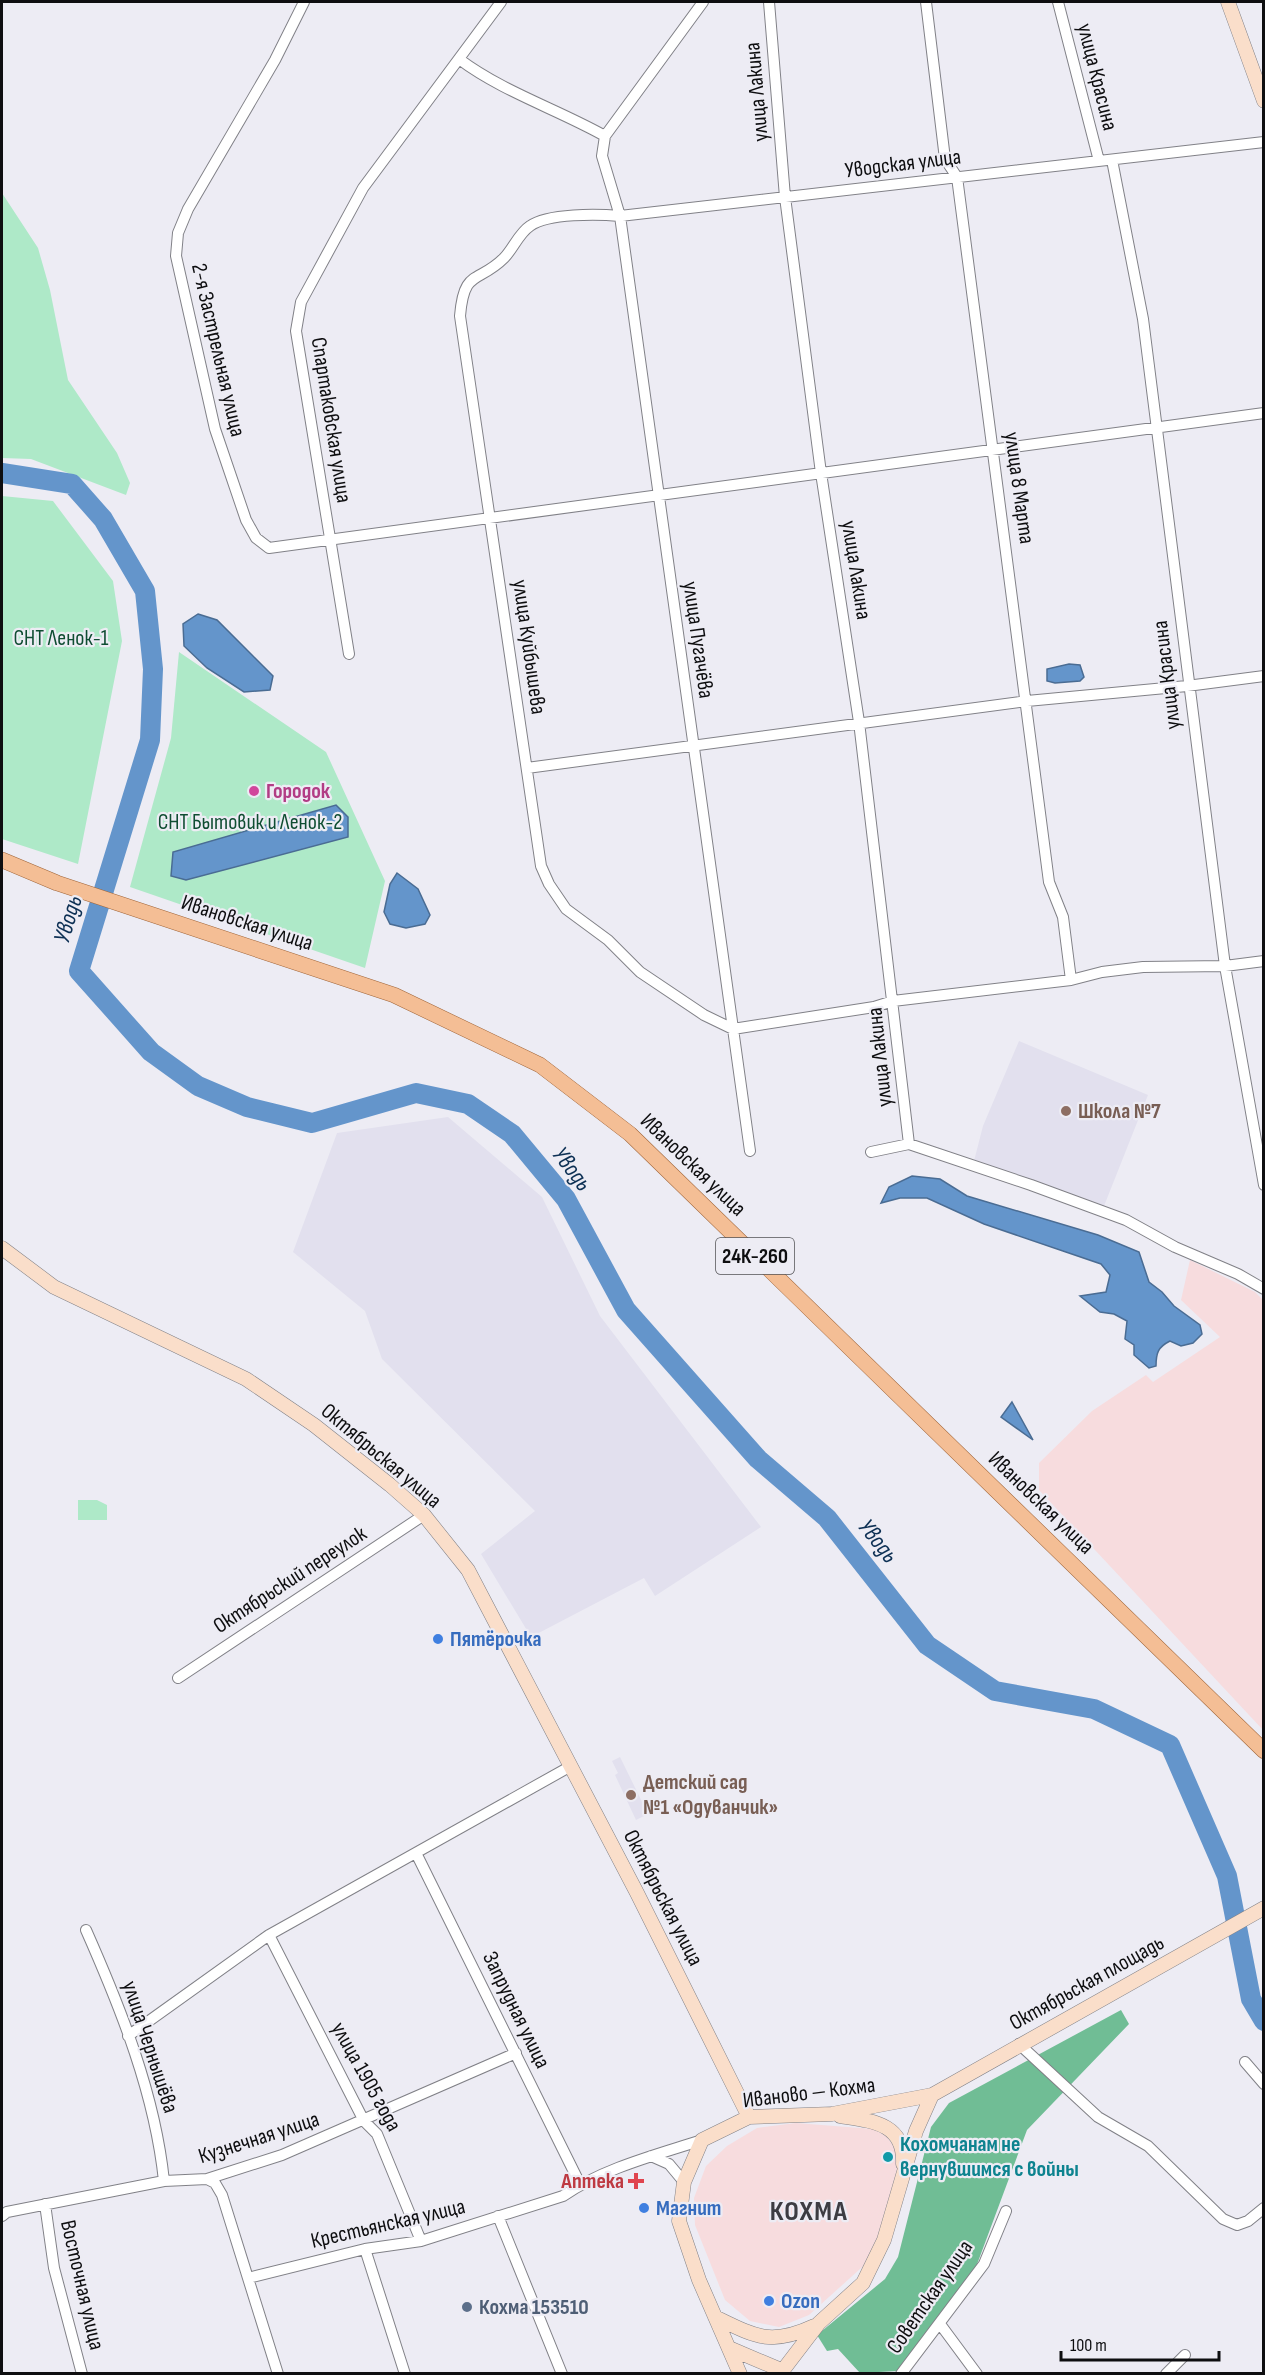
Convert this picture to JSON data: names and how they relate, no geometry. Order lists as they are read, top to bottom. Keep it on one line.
{"streets":{"main road":["Ивановская улица","24К-260","Октябрьская улица","Октябрьская площадь","Иваново — Кохма"],"street":["улица Красина","улица Лакина","Уводская улица","2-я Застрельная улица","Спартаковская улица","улица 8 Марта","улица Пугачёва","улица Куйбышева","Октябрьский переулок","Запрудная улица","улица Чернышёва","улица 1905 года","Кузнечная улица","Крестьянская улица","Восточная улица","Советская улица"]},"crossings":[["улица Красина","Уводская улица"],["улица Лакина","Уводская улица"],["Уводская улица","улица 8 Марта"],["Уводская улица","улица Пугачёва"],["Уводская улица","улица Куйбышева"],["2-я Застрельная улица","Спартаковская улица"],["улица Пугачёва","улица Куйбышева"],["Октябрьская улица","Октябрьский переулок"],["Октябрьская улица","Иваново — Кохма"],["Октябрьская площадь","Иваново — Кохма"],["Запрудная улица","Кузнечная улица"],["Запрудная улица","Крестьянская улица"],["улица Чернышёва","Кузнечная улица"],["улица 1905 года","Кузнечная улица"],["улица 1905 года","Крестьянская улица"],["Иваново — Кохма","Крестьянская улица"],["Кузнечная улица","Восточная улица"]],"districts":["КОХМА"],"water":["Уводь"],"parks":["СНТ Ленок-1","СНТ Бытовик и Ленок-2"],"places":{"other":["Городок","Школа №7","Пятёрочка","Детский сад №1 «Одуванчик»","Кохомчанам не вернувшимся с войны","Магнит","Ozon","Кохма 153510"],"health":["Аптека"]},"scale_bar":"100 m"}
